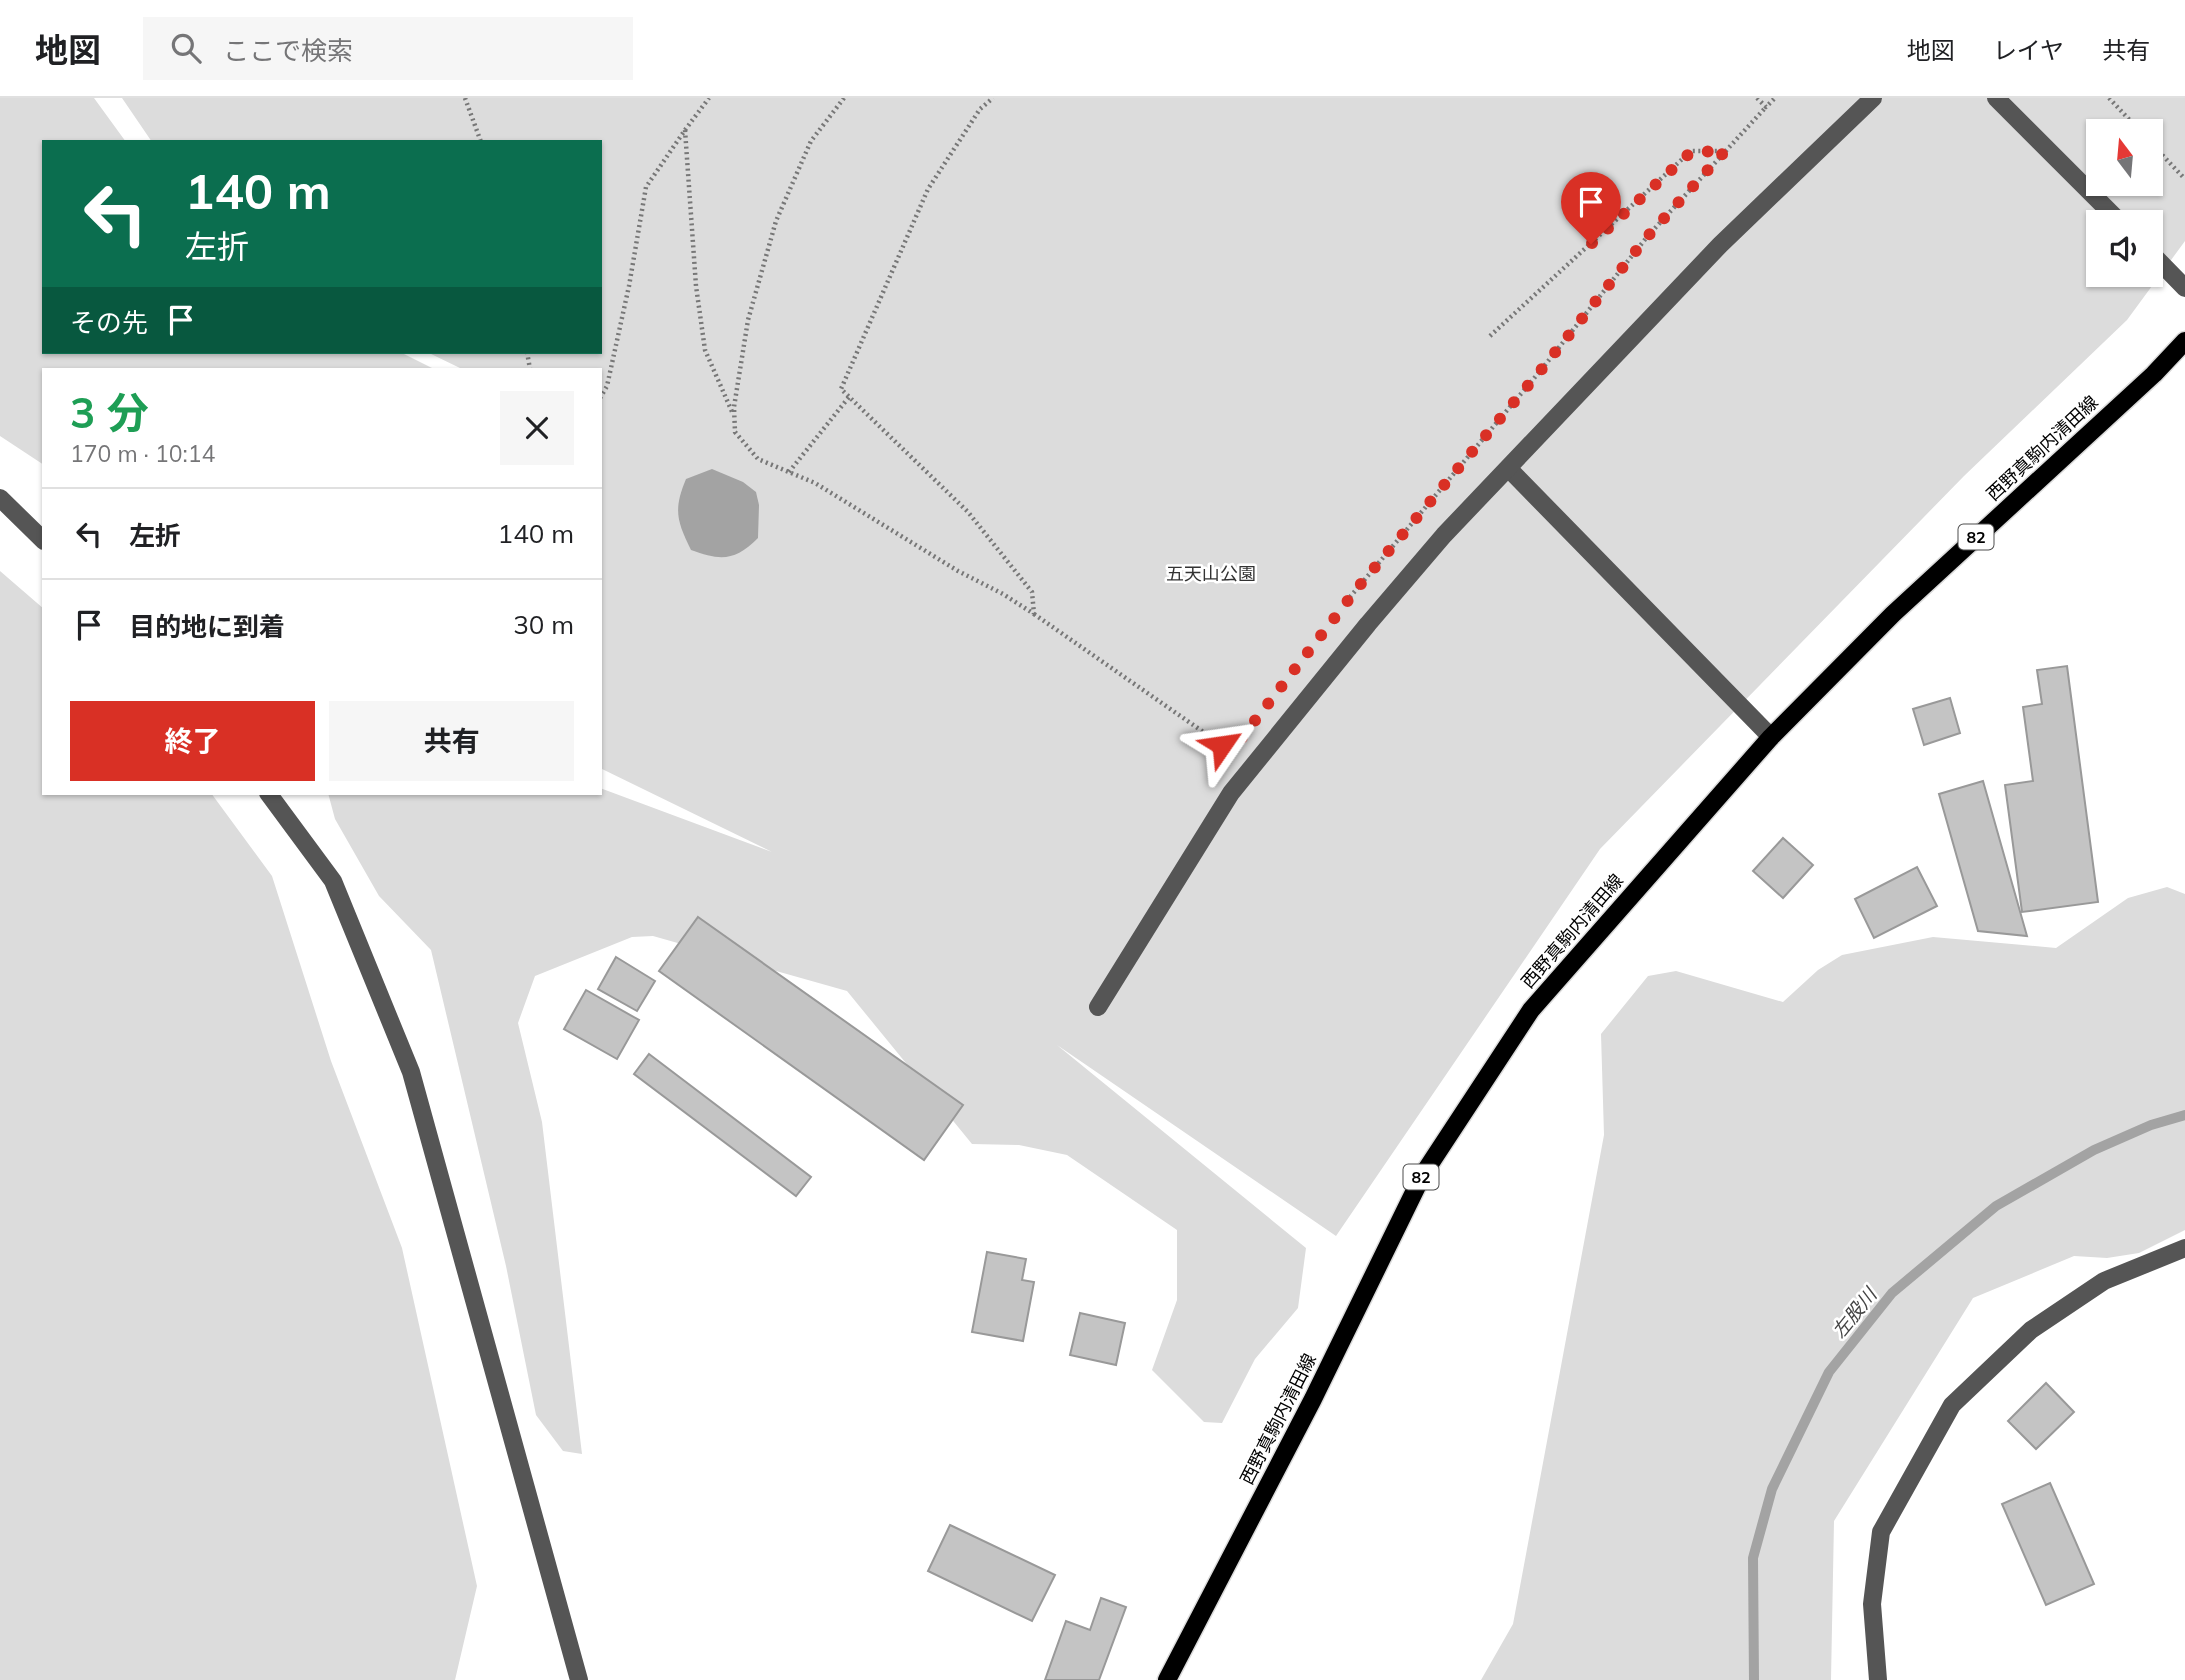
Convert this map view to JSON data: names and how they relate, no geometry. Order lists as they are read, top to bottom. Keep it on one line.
{"streets":{"main road":["西野真駒内清田線","82"]},"water":["左股川"],"parks":["五天山公園"],"north":"top","page":{"header":"地図","search":"ここで検索","nav":["地図","レイヤ","共有"],"turn":["140 m","左折"],"then":"その先","heading":["3 分","170 m · 10:14"],"list":[{"name":"左折","value":"140 m"},{"name":"目的地に到着","value":"30 m"}],"buttons":["終了","共有"]}}
